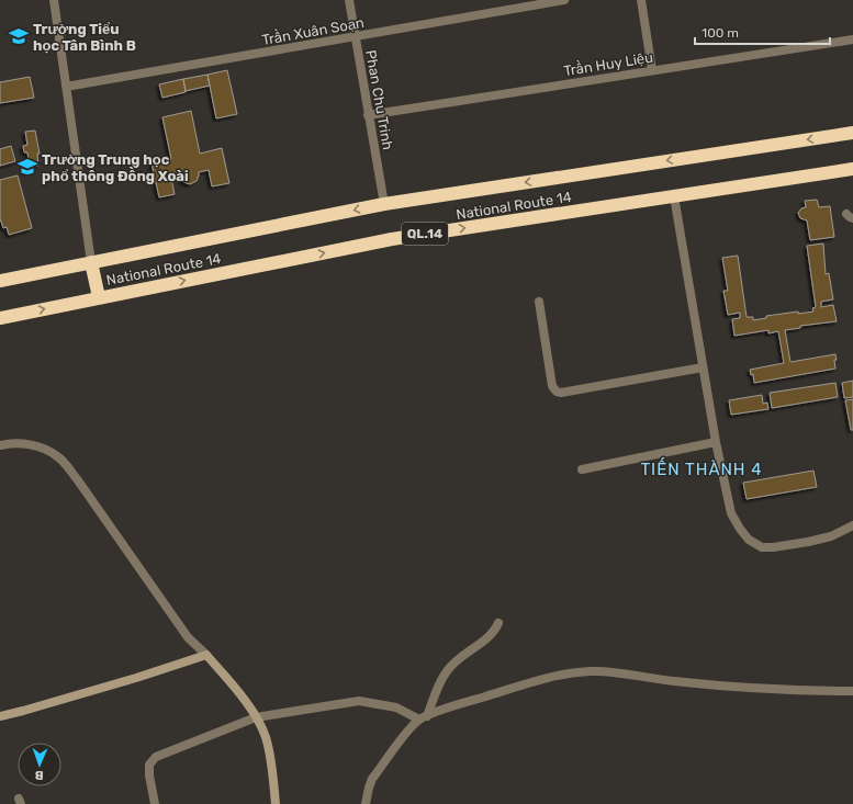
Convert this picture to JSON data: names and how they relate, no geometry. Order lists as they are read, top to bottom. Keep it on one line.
{"streets":{"highway":["National Route 14","QL.14"],"street":["Trần Xuân Soạn","Trần Huy Liệu","Phan Chu Trinh"]},"crossings":[["Trần Xuân Soạn","Phan Chu Trinh"],["Trần Huy Liệu","Phan Chu Trinh"],["Phan Chu Trinh","National Route 14"]],"districts":["TIẾN THÀNH 4"],"places":{"school or university":["Trường Tiểu học Tân Bình B","Trường Trung học phổ thông Đồng Xoài"]},"scale_bar":"100 m","north":"bottom"}
